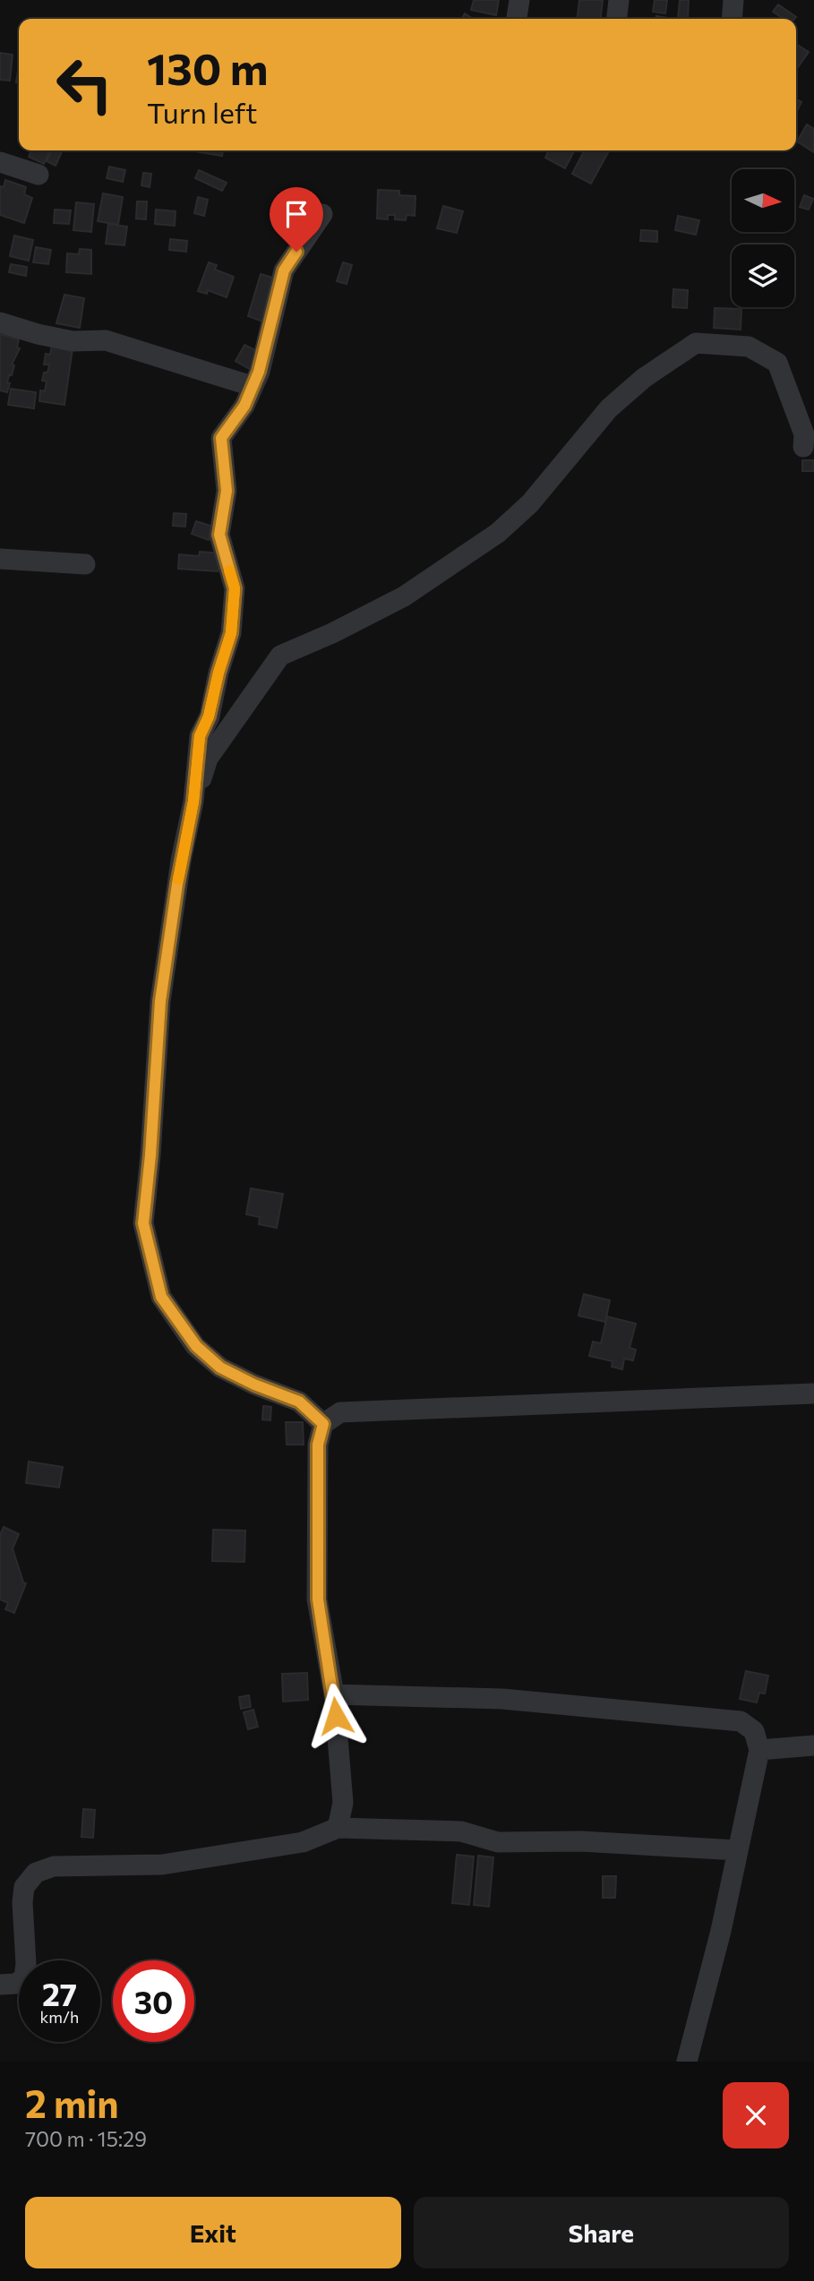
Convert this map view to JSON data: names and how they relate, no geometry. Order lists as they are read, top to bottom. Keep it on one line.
{"north":"right","page":{"turn":["130 m","Turn left"],"speed":"27 km/h","limit":"30","heading":["2 min","700 m · 15:29"],"buttons":["Exit","Share"]}}
